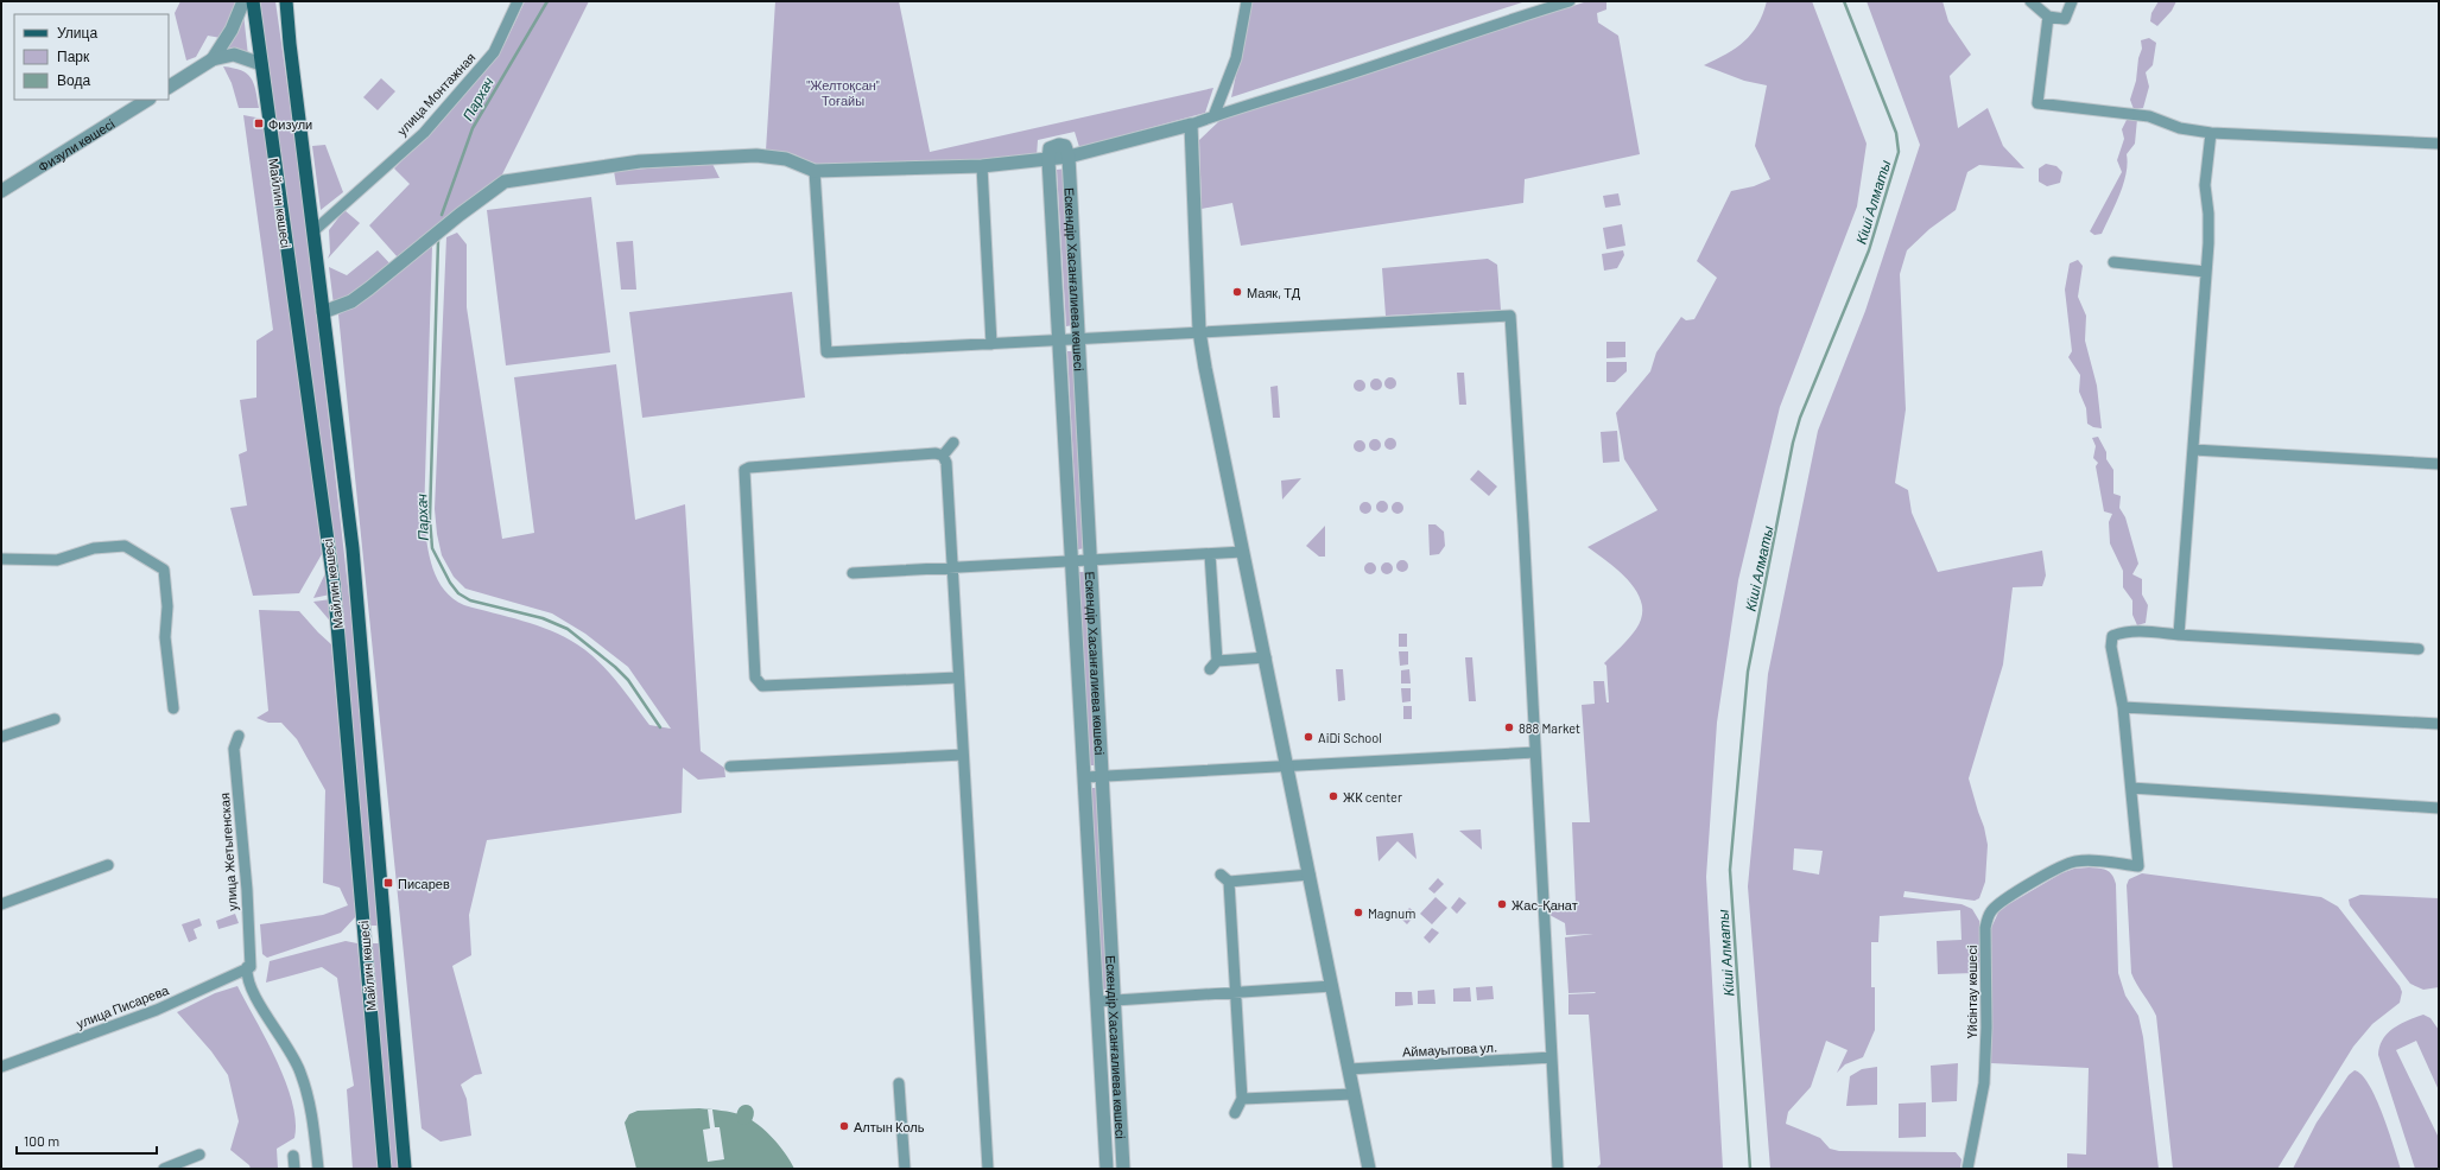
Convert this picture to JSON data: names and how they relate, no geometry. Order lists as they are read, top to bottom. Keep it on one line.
{"streets":{"main road":["Майлин көшесі"],"street":["улица Монтажная","Физули көшесі","Ескендір Хасанғалиева көшесі","улица Жетыгенская","Үйсінтау көшесі","улица Писарева","Аймауытова ул."]},"crossings":[["улица Монтажная","Майлин көшесі"],["улица Жетыгенская","улица Писарева"]],"water":["Пархач","Кіші Алматы"],"parks":["\"Желтоқсан\" Тоғайы"],"places":{"transit":["Физули","Писарев"],"other":["Маяк, ТД","888 Market","AiDi School","ЖК center","Жас-Қанат","Magnum","Алтын Коль"]},"legend":["Улица","Парк","Вода"],"scale_bar":"100 m"}
